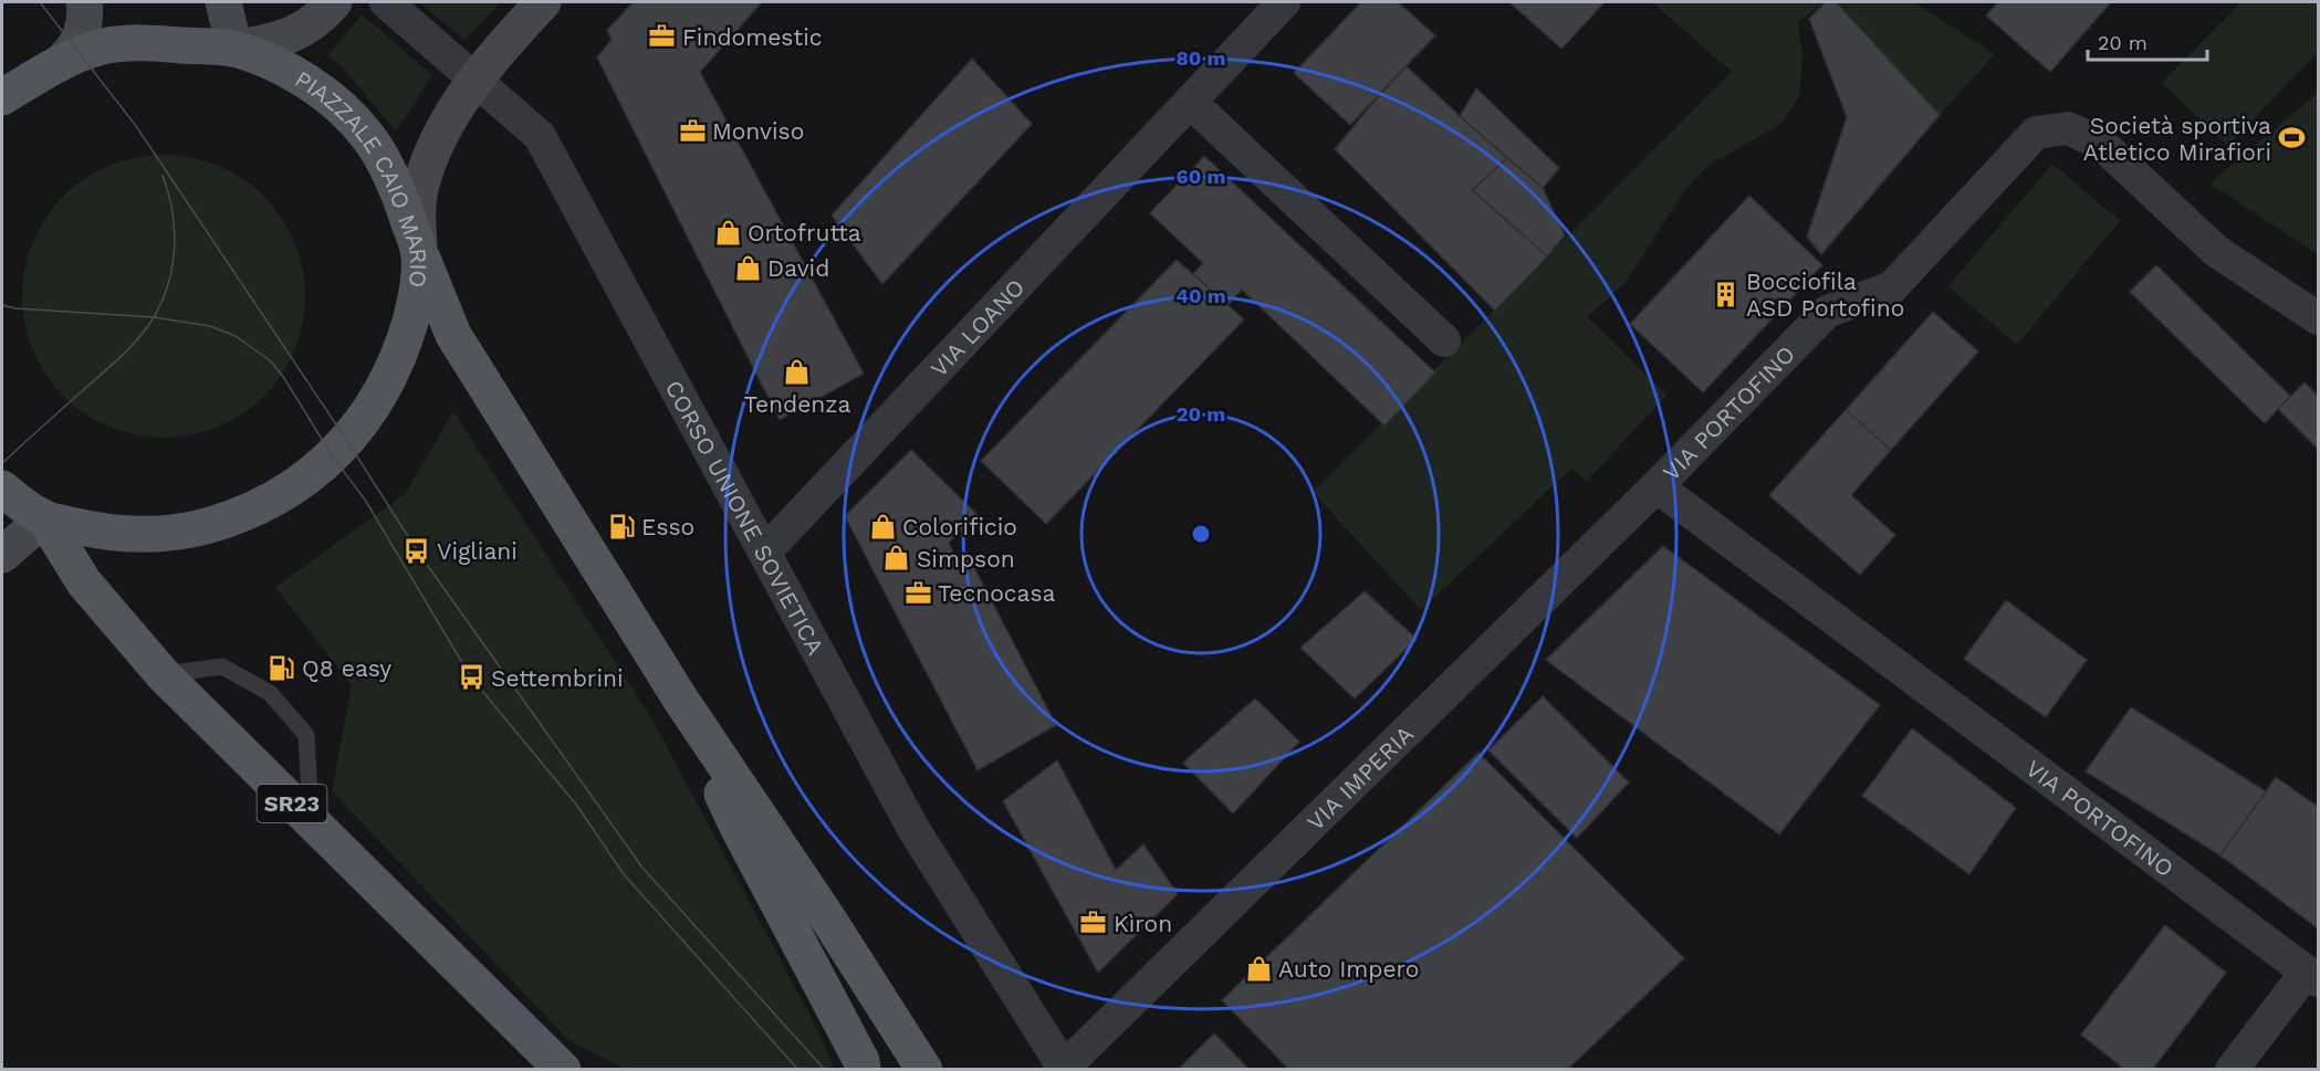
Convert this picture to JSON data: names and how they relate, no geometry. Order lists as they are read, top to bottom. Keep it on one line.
{"streets":{"main road":["PIAZZALE CAIO MARIO","SR23"],"street":["VIA LOANO","VIA PORTOFINO","CORSO UNIONE SOVIETICA","VIA IMPERIA"]},"crossings":[["PIAZZALE CAIO MARIO","SR23"],["VIA LOANO","CORSO UNIONE SOVIETICA"],["VIA PORTOFINO","VIA IMPERIA"],["CORSO UNIONE SOVIETICA","VIA IMPERIA"]],"places":{"office":["Findomestic","Monviso","Tecnocasa","Kìron"],"sports":["Società sportiva Atletico Mirafiori"],"shop":["Ortofrutta","David","Tendenza","Colorificio","Simpson","Auto Impero"],"building":["Bocciofila ASD Portofino"],"fuel station":["Esso","Q8 easy"],"bus stop":["Vigliani","Settembrini"]},"scale_bar":"20 m","rings":["80 m","60 m","40 m","20 m"]}
